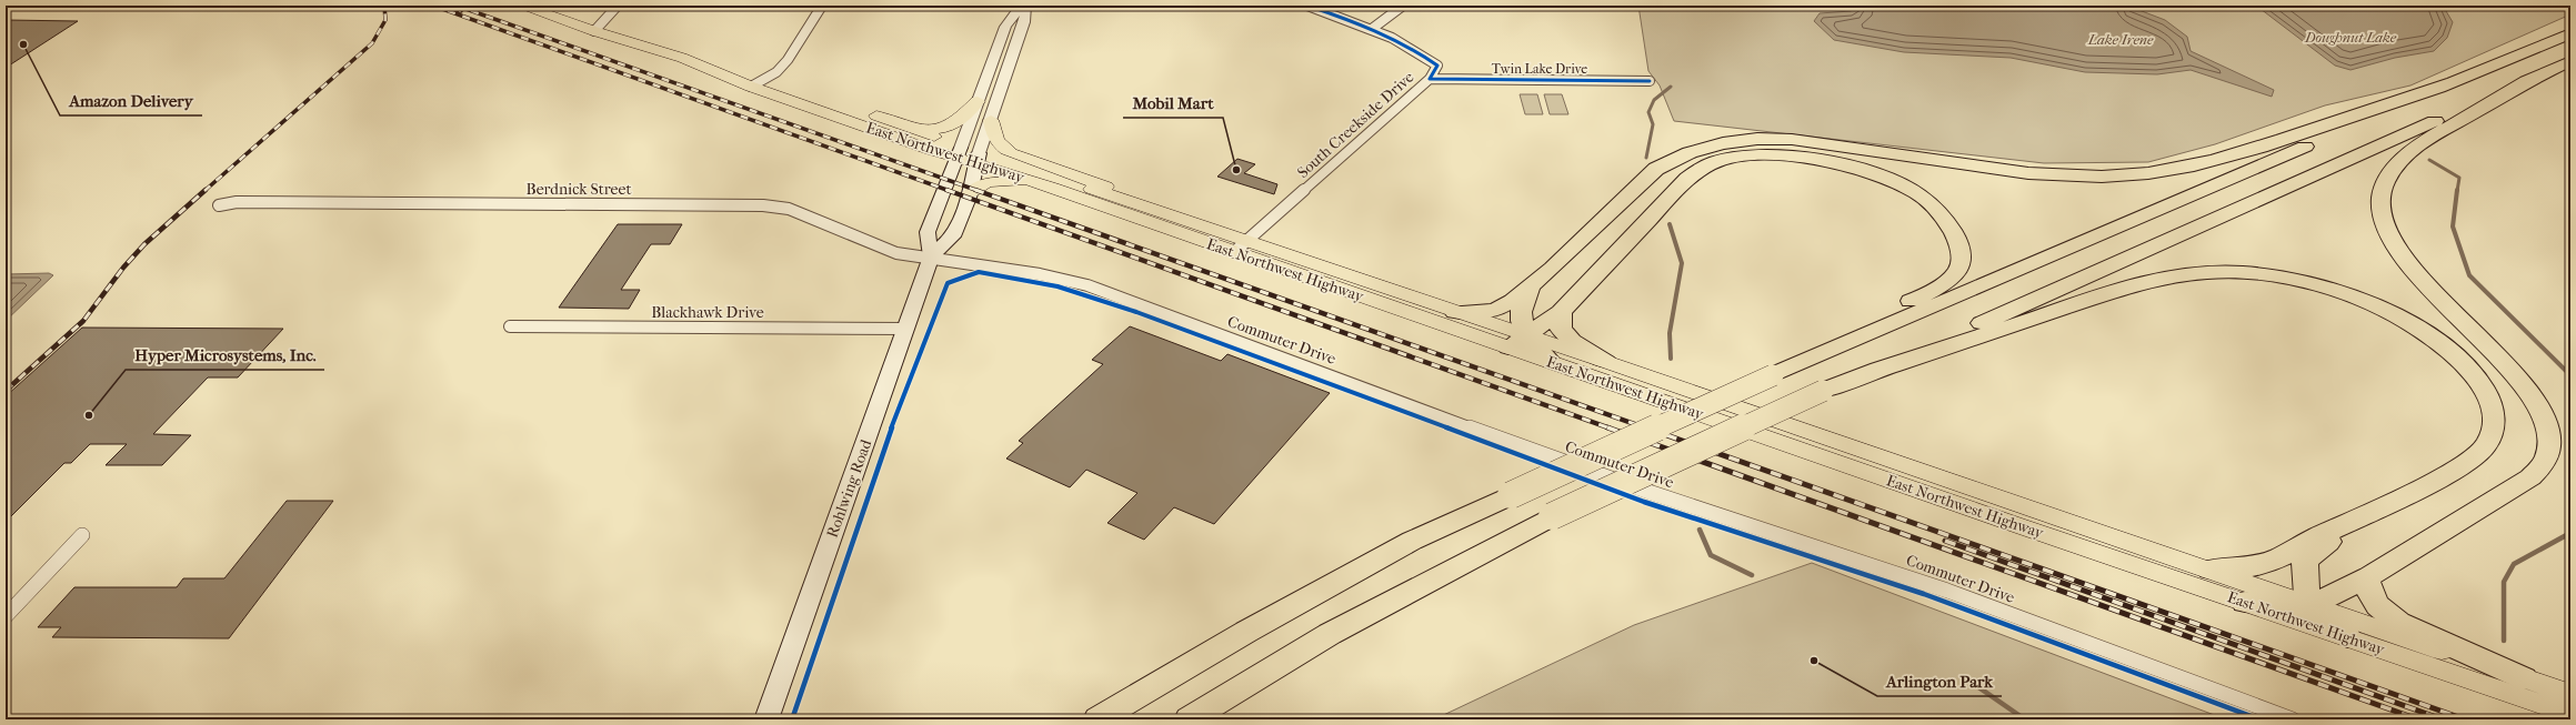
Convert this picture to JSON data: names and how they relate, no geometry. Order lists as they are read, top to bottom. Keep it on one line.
{"streets":{"main road":["East Northwest Highway","Rohlwing Road"],"street":["Twin Lake Drive","South Creekside Drive","Berdnick Street","Blackhawk Drive","Commuter Drive"]},"crossings":[["Twin Lake Drive","South Creekside Drive"],["South Creekside Drive","East Northwest Highway"],["East Northwest Highway","Rohlwing Road"],["Berdnick Street","Commuter Drive"],["Berdnick Street","Rohlwing Road"],["Blackhawk Drive","Rohlwing Road"],["Commuter Drive","Rohlwing Road"]],"water":["Doughnut Lake","Lake Irene"],"places":["Amazon Delivery","Mobil Mart","Hyper Microsystems, Inc.","Arlington Park"]}
